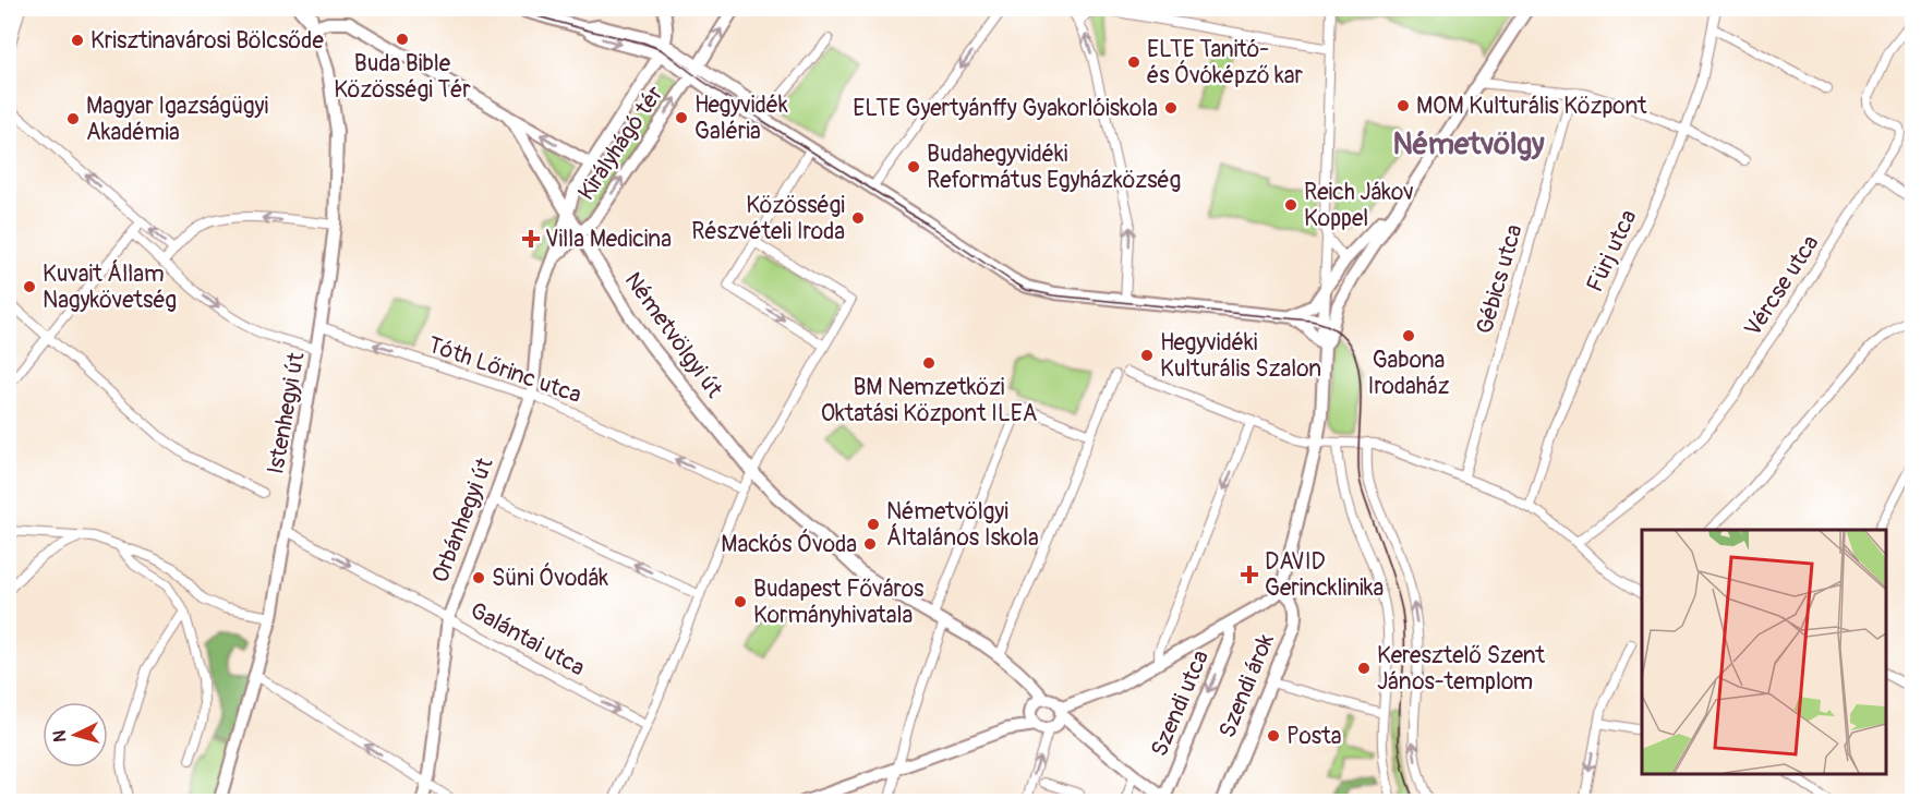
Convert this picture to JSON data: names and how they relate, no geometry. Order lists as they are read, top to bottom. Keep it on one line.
{"streets":{"street":["Királyhágó tér","Fürj utca","Gébics utca","Vércse utca","Németvölgyi út","Tóth Lőrinc utca","Istenhegyi út","Orbánhegyi út","Galántai utca","Szendi árok","Szendi utca"]},"crossings":[["Királyhágó tér","Németvölgyi út"],["Királyhágó tér","Orbánhegyi út"],["Németvölgyi út","Istenhegyi út"],["Németvölgyi út","Orbánhegyi út"],["Tóth Lőrinc utca","Istenhegyi út"],["Tóth Lőrinc utca","Orbánhegyi út"],["Istenhegyi út","Galántai utca"],["Orbánhegyi út","Galántai utca"]],"one_way":["Tóth Lőrinc utca","Galántai utca","Szendi utca"],"districts":["Németvölgy"],"places":{"other":["Buda Bible Közösségi Tér","Krisztinavárosi Bölcsőde","ELTE Tanitó- és Óvóképző kar","MOM Kulturális Központ","ELTE Gyertyánffy Gyakorlóiskola","Hegyvidék Galéria","Magyar Igazságügyi Akadémia","Budahegyvidéki Református Egyházközség","Reich Jákov Koppel","Közösségi Részvételi Iroda","Kuvait Állam Nagykövetség","Gabona Irodaház","Hegyvidéki Kulturális Szalon","BM Nemzetközi Oktatási Központ ILEA","Németvölgyi Általános Iskola","Mackós Óvoda","Süni Óvodák","Budapest Főváros Kormányhivatala","Keresztelő Szent János-templom","Posta"],"health":["Villa Medicina","DAVID Gerincklinika"]},"north":"left"}
